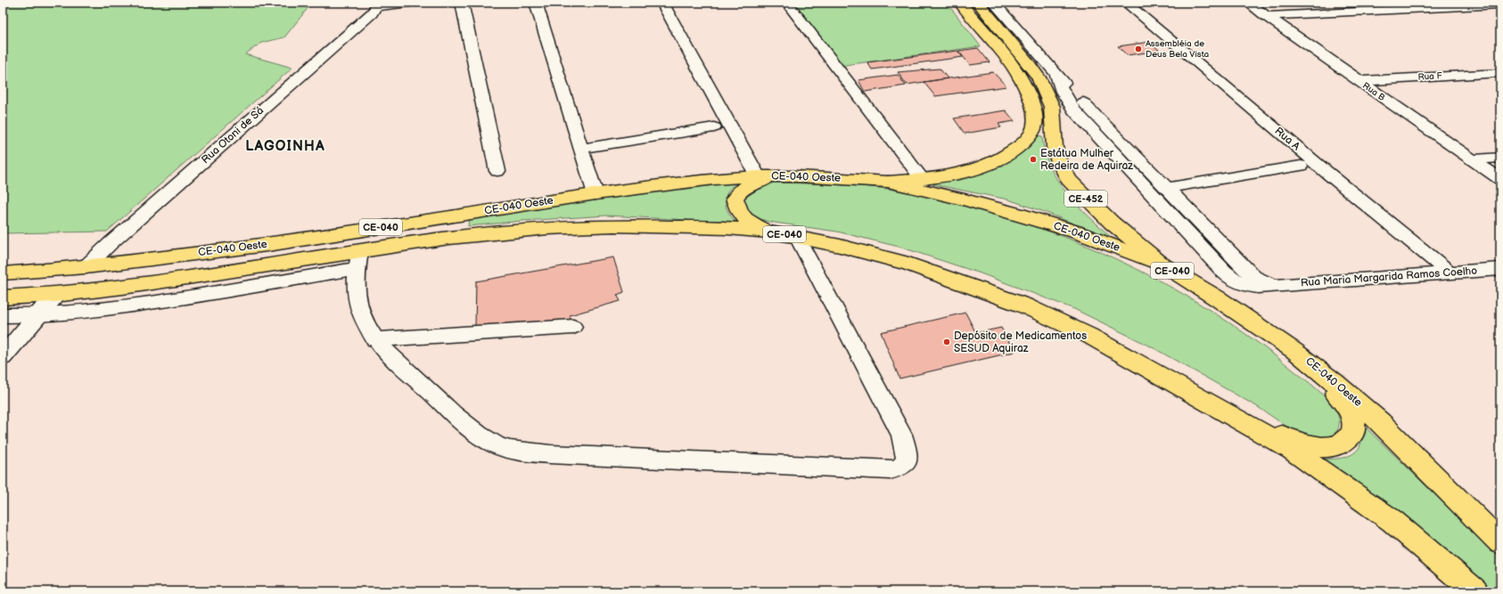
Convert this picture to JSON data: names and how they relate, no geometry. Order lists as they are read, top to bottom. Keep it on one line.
{"streets":{"main road":["CE-040 Oeste","CE-452","CE-040"],"street":["Rua F","Rua B","Rua Otoni de Sá","Rua A","Rua Maria Margarida Ramos Coelho"]},"crossings":[["Rua F","Rua B"],["Rua Otoni de Sá","CE-040 Oeste"],["Rua A","Rua Maria Margarida Ramos Coelho"],["CE-040 Oeste","CE-452"]],"districts":["LAGOINHA"],"places":["Assembléia de Deus Bela Vista","Estátua Mulher Redeira de Aquiraz","Depósito de Medicamentos SESUD Aquiraz"]}
